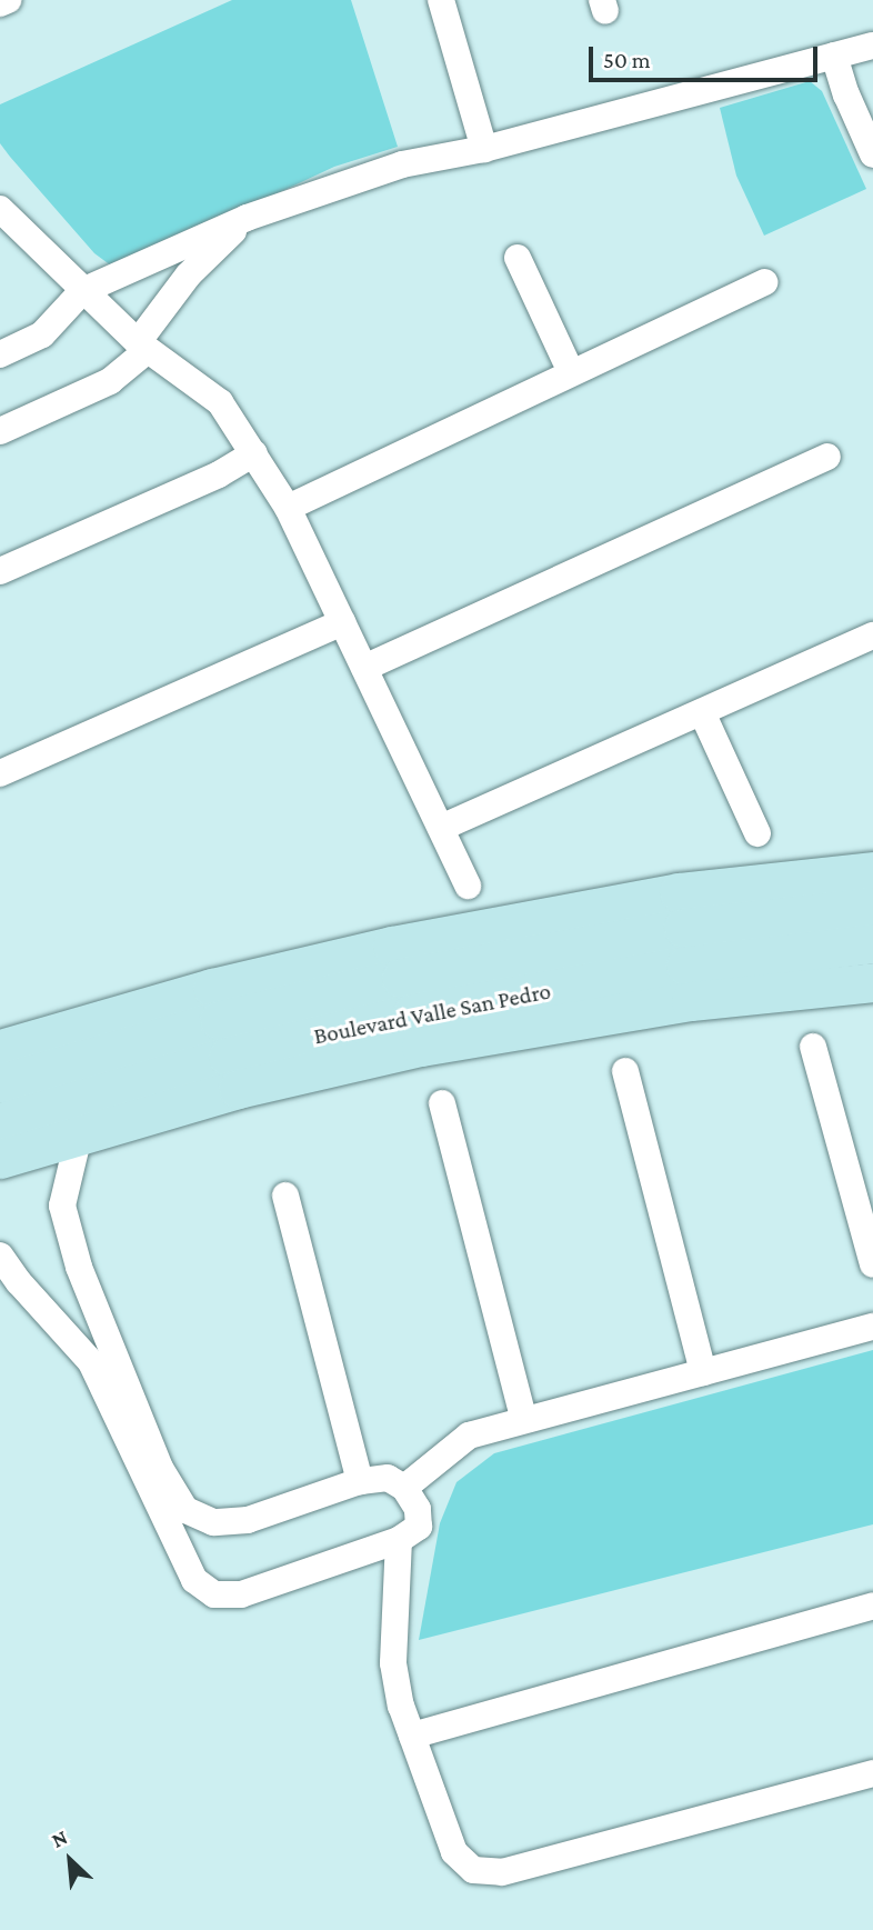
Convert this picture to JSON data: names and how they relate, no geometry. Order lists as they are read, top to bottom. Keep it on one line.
{"streets":{"main road":["Boulevard Valle San Pedro"]},"scale_bar":"50 m","north":"top left"}
